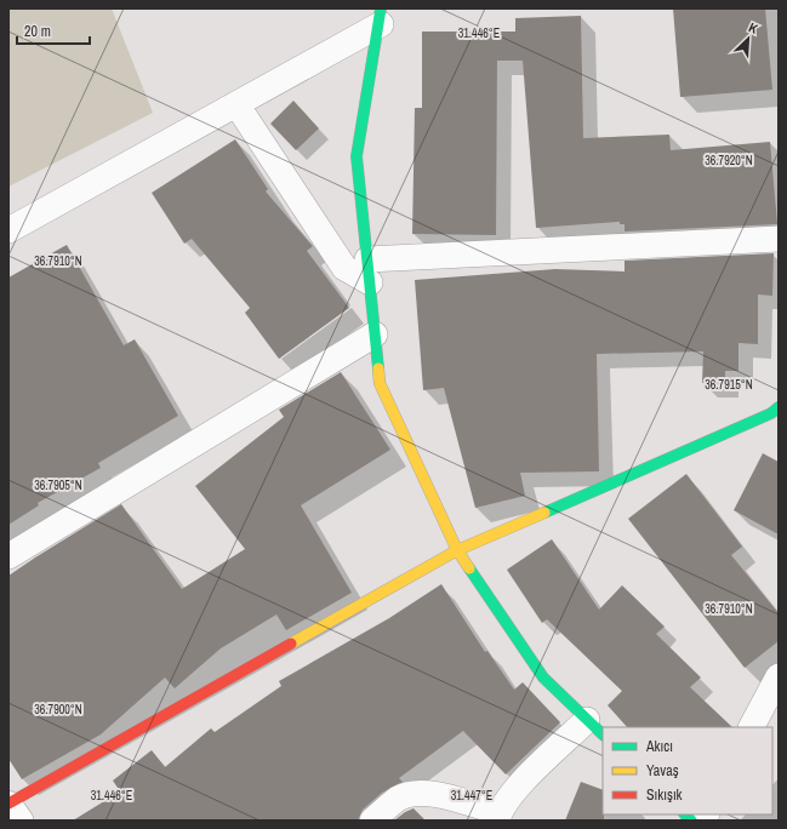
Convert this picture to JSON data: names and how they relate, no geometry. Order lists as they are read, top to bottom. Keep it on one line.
{"legend":["Akıcı","Yavaş","Sıkışık"],"scale_bar":"20 m","north":"top right","coordinates":["31.446°E","36.7920°N","36.7910°N","36.7915°N","36.7905°N","36.7900°N","31.447°E"]}
